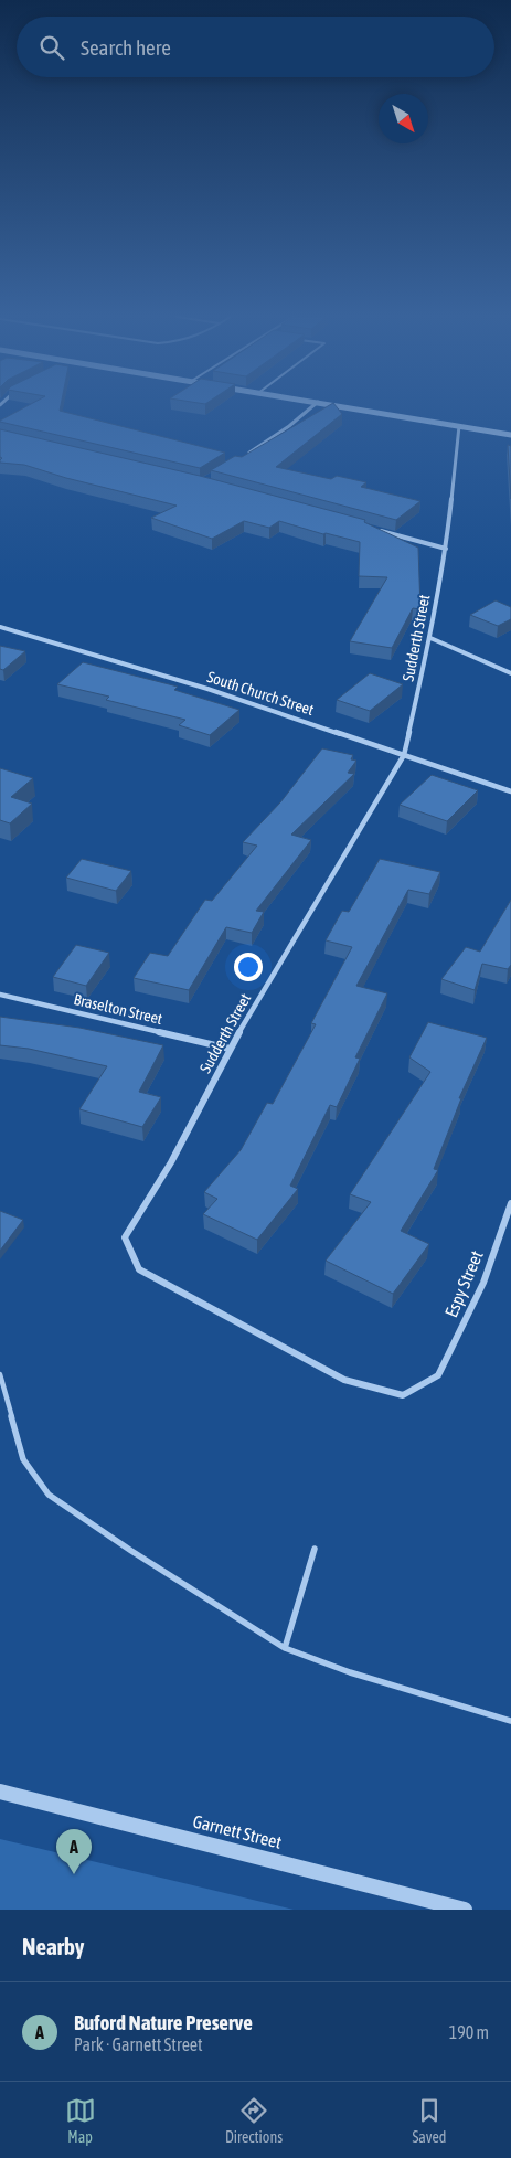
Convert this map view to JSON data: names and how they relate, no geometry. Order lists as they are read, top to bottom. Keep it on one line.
{"streets":{"street":["Sudderth Street","South Church Street","Braselton Street","Espy Street","Garnett Street"]},"crossings":[["Sudderth Street","South Church Street"],["Sudderth Street","Braselton Street"],["Sudderth Street","Espy Street"]],"north":"bottom right","page":{"search":"Search here","pins":"A","heading":"Nearby","list":[{"mark":"A","name":"Buford Nature Preserve","note":"Park · Garnett Street","value":"190 m"}],"nav":["Map","Directions","Saved"]}}
